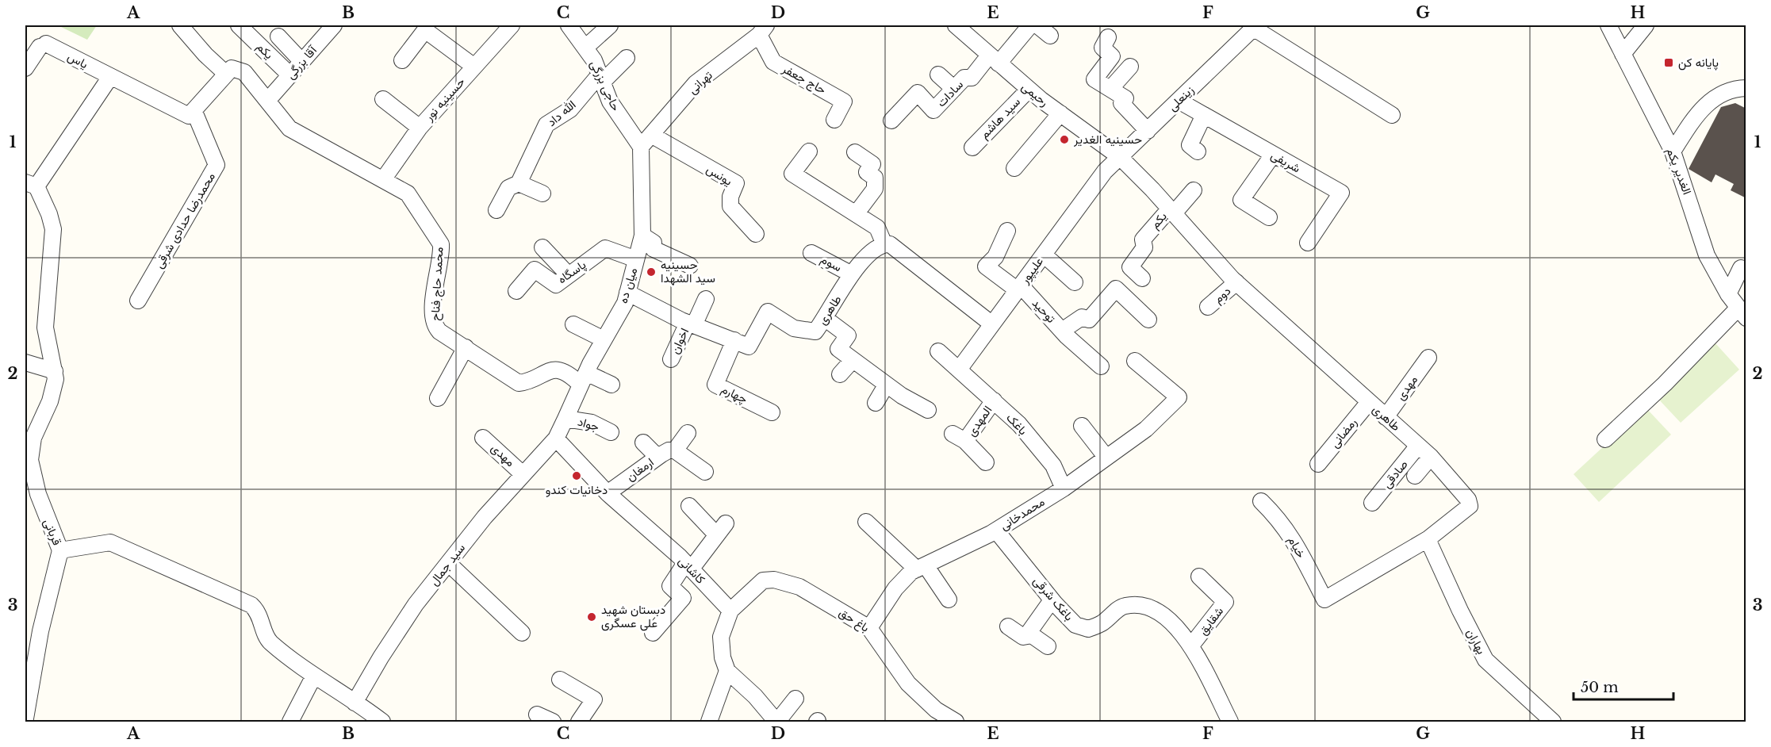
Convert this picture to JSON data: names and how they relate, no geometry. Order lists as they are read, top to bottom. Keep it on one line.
{"streets":{"street":["یکم","یاس","آقا بزرگی","حاج جعفر","تهرانی","حاجی بزرگی","سادات","رحیمی","زینعلی","حسینیه نور","الله داد","سید هاشم","شریفی","الغدیر یکم","یونس","محمدرضا حدادی شرقی","سوم","علیپور","پاسگاه","محمد حاج فناح","میان ده","دوم","طاهری","توحید","اخوان","مهدی","چهارم","المهدی","جواد","باغک","رمضانی","ارمغان","صادقی","محمدخانی","قربانی","خیام","سید جمال","کاشانی","باغک شرقی","باغ حق","شقایق","بهاران"]},"crossings":[["یکم","آقا بزرگی"],["یکم","طاهری"],["یاس","محمدرضا حدادی شرقی"],["آقا بزرگی","محمد حاج فناح"],["حاج جعفر","تهرانی"],["تهرانی","حاجی بزرگی"],["تهرانی","یونس"],["تهرانی","میان ده"],["حاجی بزرگی","الله داد"],["حاجی بزرگی","میان ده"],["سادات","رحیمی"],["رحیمی","زینعلی"],["رحیمی","سید هاشم"],["رحیمی","طاهری"],["زینعلی","شریفی"],["زینعلی","علیپور"],["زینعلی","طاهری"],["حسینیه نور","محمد حاج فناح"],["سوم","طاهری"],["علیپور","توحید"],["علیپور","باغک"],["پاسگاه","میان ده"],["محمد حاج فناح","میان ده"],["میان ده","طاهری"],["میان ده","جواد"],["میان ده","سید جمال"],["میان ده","کاشانی"],["دوم","طاهری"],["طاهری","اخوان"],["طاهری","مهدی"],["طاهری","چهارم"],["طاهری","رمضانی"],["طاهری","صادقی"],["طاهری","خیام"],["طاهری","بهاران"],["مهدی","سید جمال"],["المهدی","باغک"],["باغک","محمدخانی"],["ارمغان","کاشانی"],["محمدخانی","باغک شرقی"],["محمدخانی","باغ حق"],["قربانی","سید جمال"],["سید جمال","کاشانی"],["کاشانی","باغ حق"],["باغک شرقی","شقایق"]],"places":{"transit":["پایانه کن"],"other":["حسینیه الغدیر","حسینیه سید الشهدا","دخانیات کندو","دبستان شهید علی عسگری"]},"scale_bar":"50 m","grid":{"columns":["A","B","C","D","E","F","G","H"],"rows":["1","2","3"]}}
